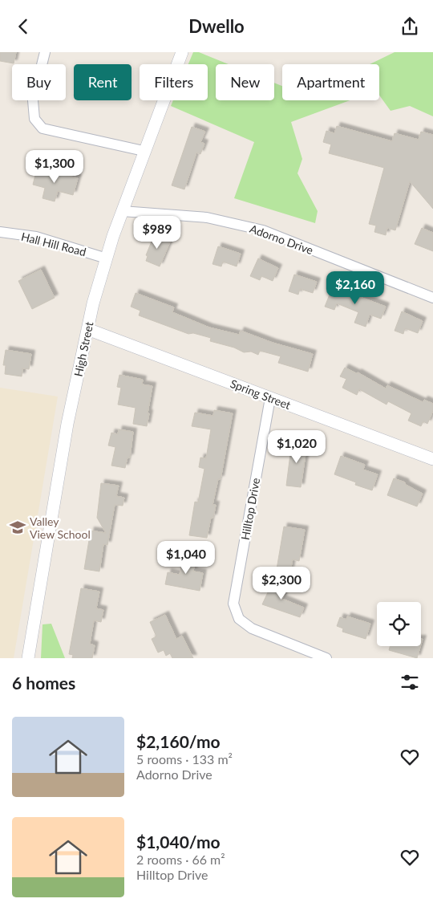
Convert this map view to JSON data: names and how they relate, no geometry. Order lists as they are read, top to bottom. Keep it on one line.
{"streets":{"street":["Adorno Drive","Hall Hill Road","High Street","Spring Street","Hilltop Drive"]},"crossings":[["Adorno Drive","High Street"],["Hall Hill Road","High Street"],["High Street","Spring Street"],["Spring Street","Hilltop Drive"]],"places":{"school or university":["Valley View School"]},"page":{"header":"Dwello","chip":["Buy","Rent","Filters","New","Apartment"],"price":["$1,300","$989","$2,160","$1,020","$1,040","$2,300"],"heading":"6 homes","list":[{"name":"$2,160/mo","note":"5 rooms · 133 m² · Adorno Drive"},{"name":"$1,040/mo","note":"2 rooms · 66 m² · Hilltop Drive"}]}}
